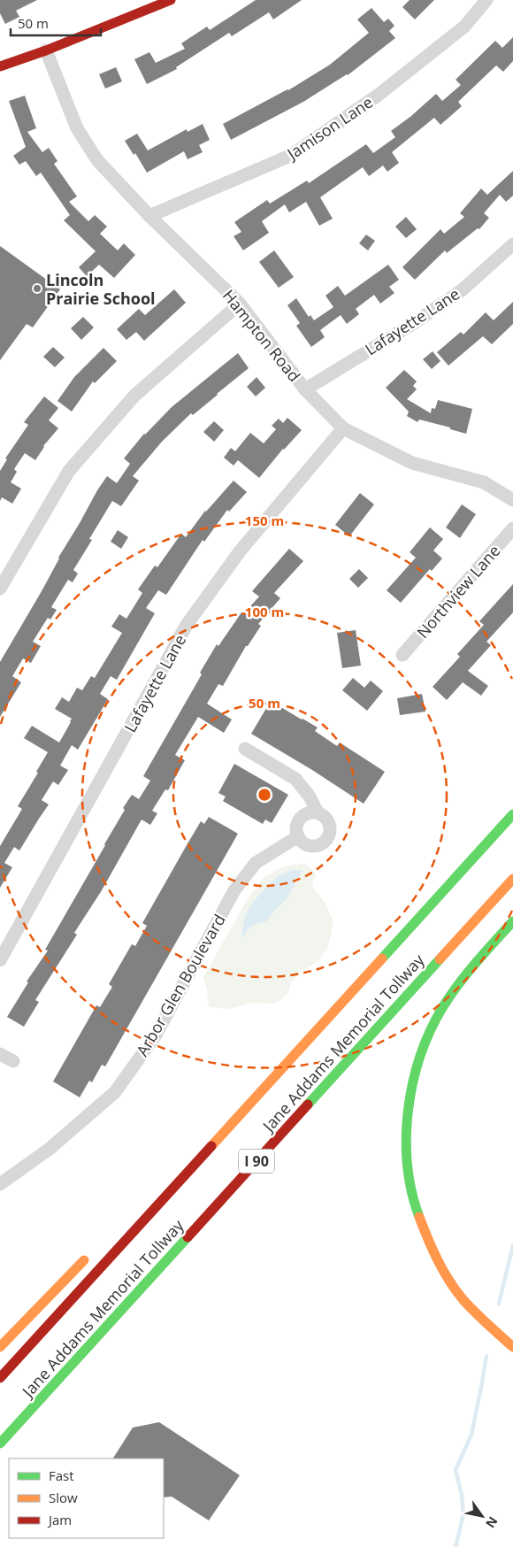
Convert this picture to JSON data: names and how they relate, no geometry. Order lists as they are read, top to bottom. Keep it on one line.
{"streets":{"main road":["Jane Addams Memorial Tollway","I 90"],"street":["Jamison Lane","Lafayette Lane","Hampton Road","Northview Lane","Arbor Glen Boulevard"]},"crossings":[["Jamison Lane","Hampton Road"],["Lafayette Lane","Hampton Road"]],"places":["Lincoln Prairie School"],"legend":["Fast","Slow","Jam"],"scale_bar":"50 m","north":"bottom right","rings":["150 m","100 m","50 m"]}
